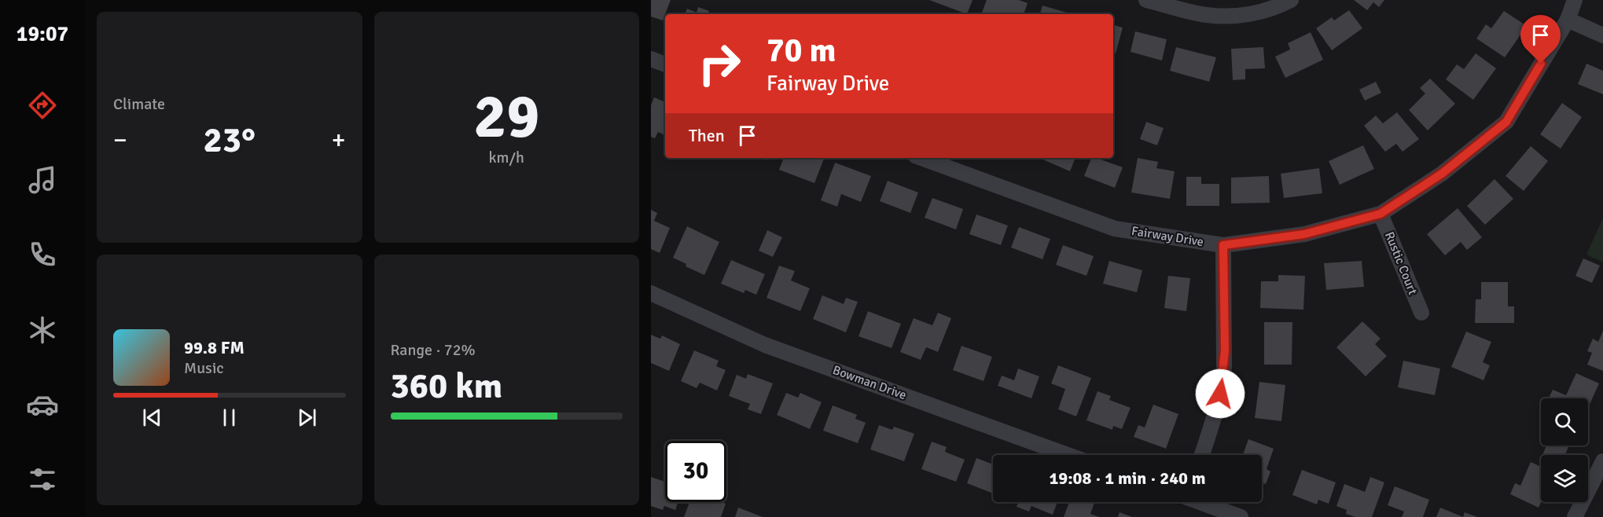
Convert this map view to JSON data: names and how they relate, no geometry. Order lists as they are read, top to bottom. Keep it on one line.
{"streets":{"street":["Fairway Drive","Rustic Court","Bowman Drive"]},"crossings":[["Fairway Drive","Rustic Court"]],"page":{"tabs":"19:07","tile":["Climate",["29","km/h"],["Range · 72%","360 km"]],"turn":["70 m","Fairway Drive"],"then":"Then","heat":["−","23°","+"],"song":["99.8 FM","Music"],"limit":"30","trip":"19:08 · 1 min · 240 m"}}
